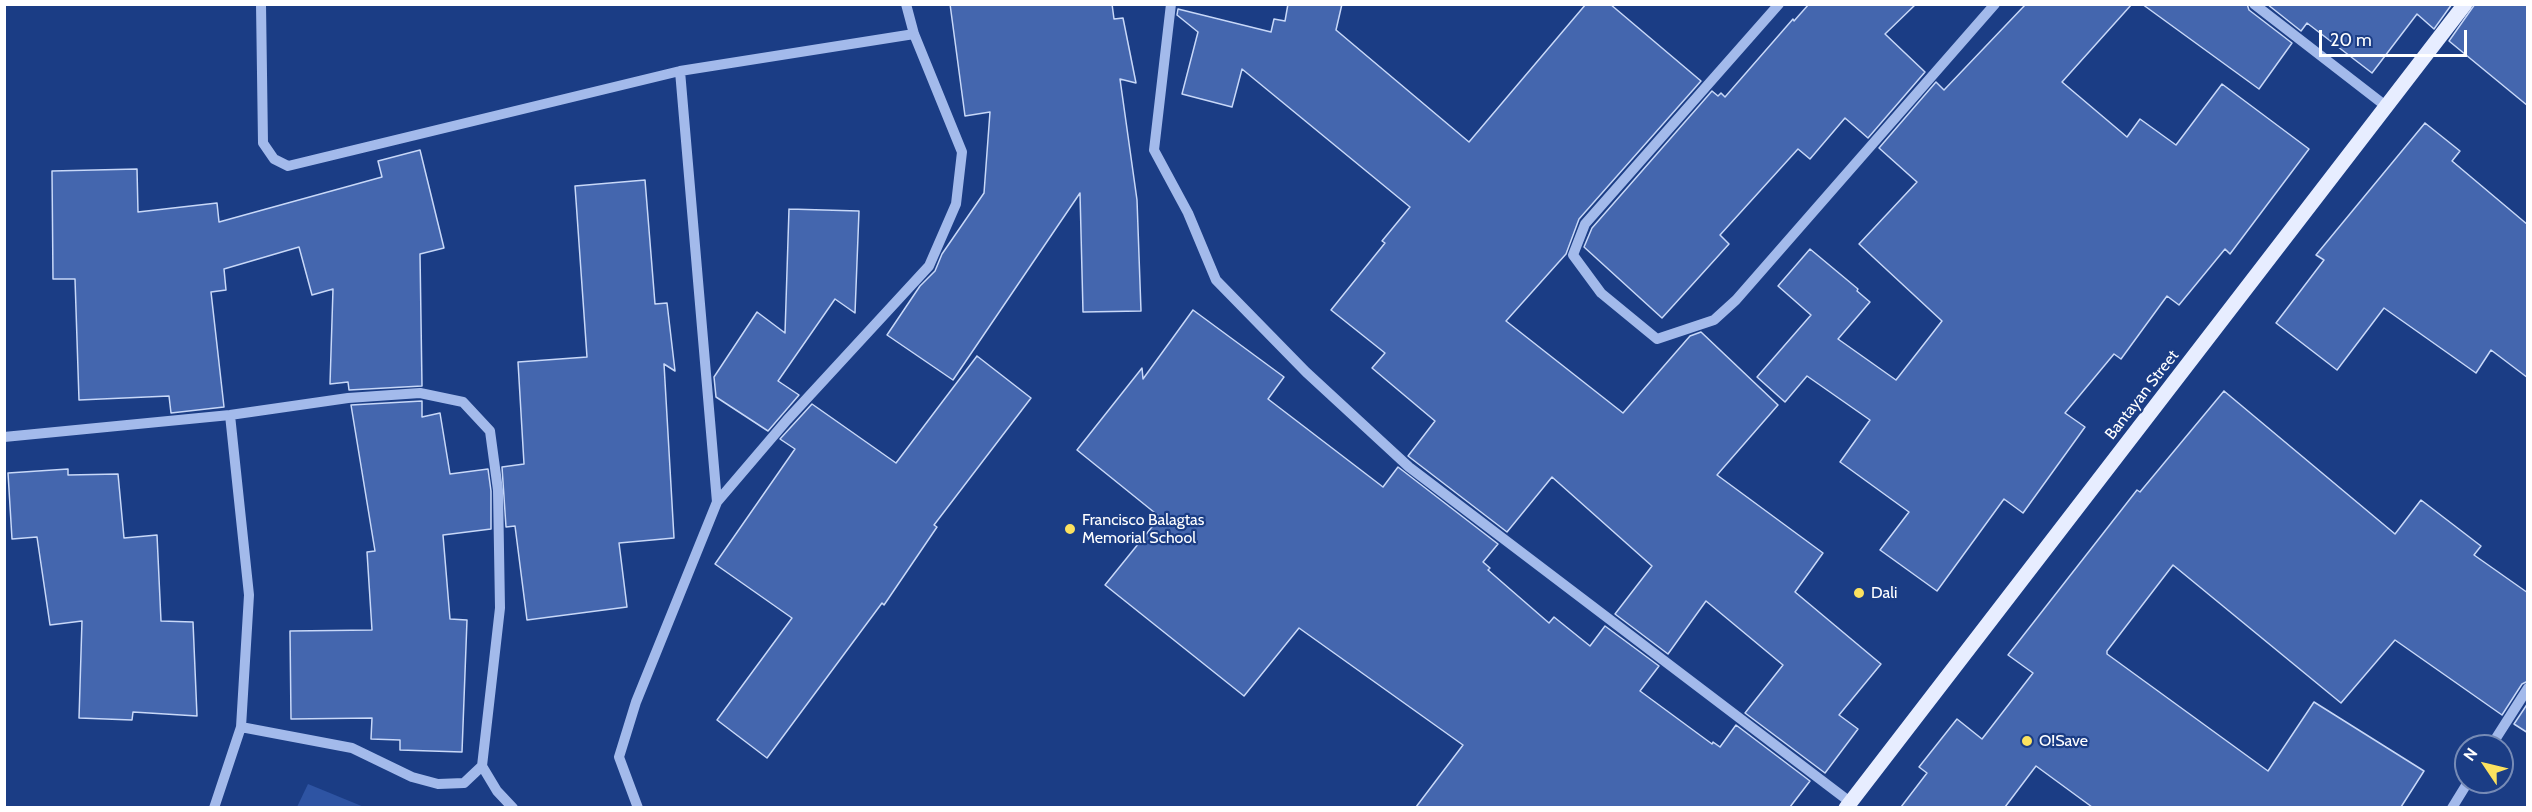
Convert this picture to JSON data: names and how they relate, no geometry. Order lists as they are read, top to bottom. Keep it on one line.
{"streets":{"main road":["Bantayan Street"]},"places":["Francisco Balagtas Memorial School","Dali","O!Save"],"scale_bar":"20 m","north":"top left"}
